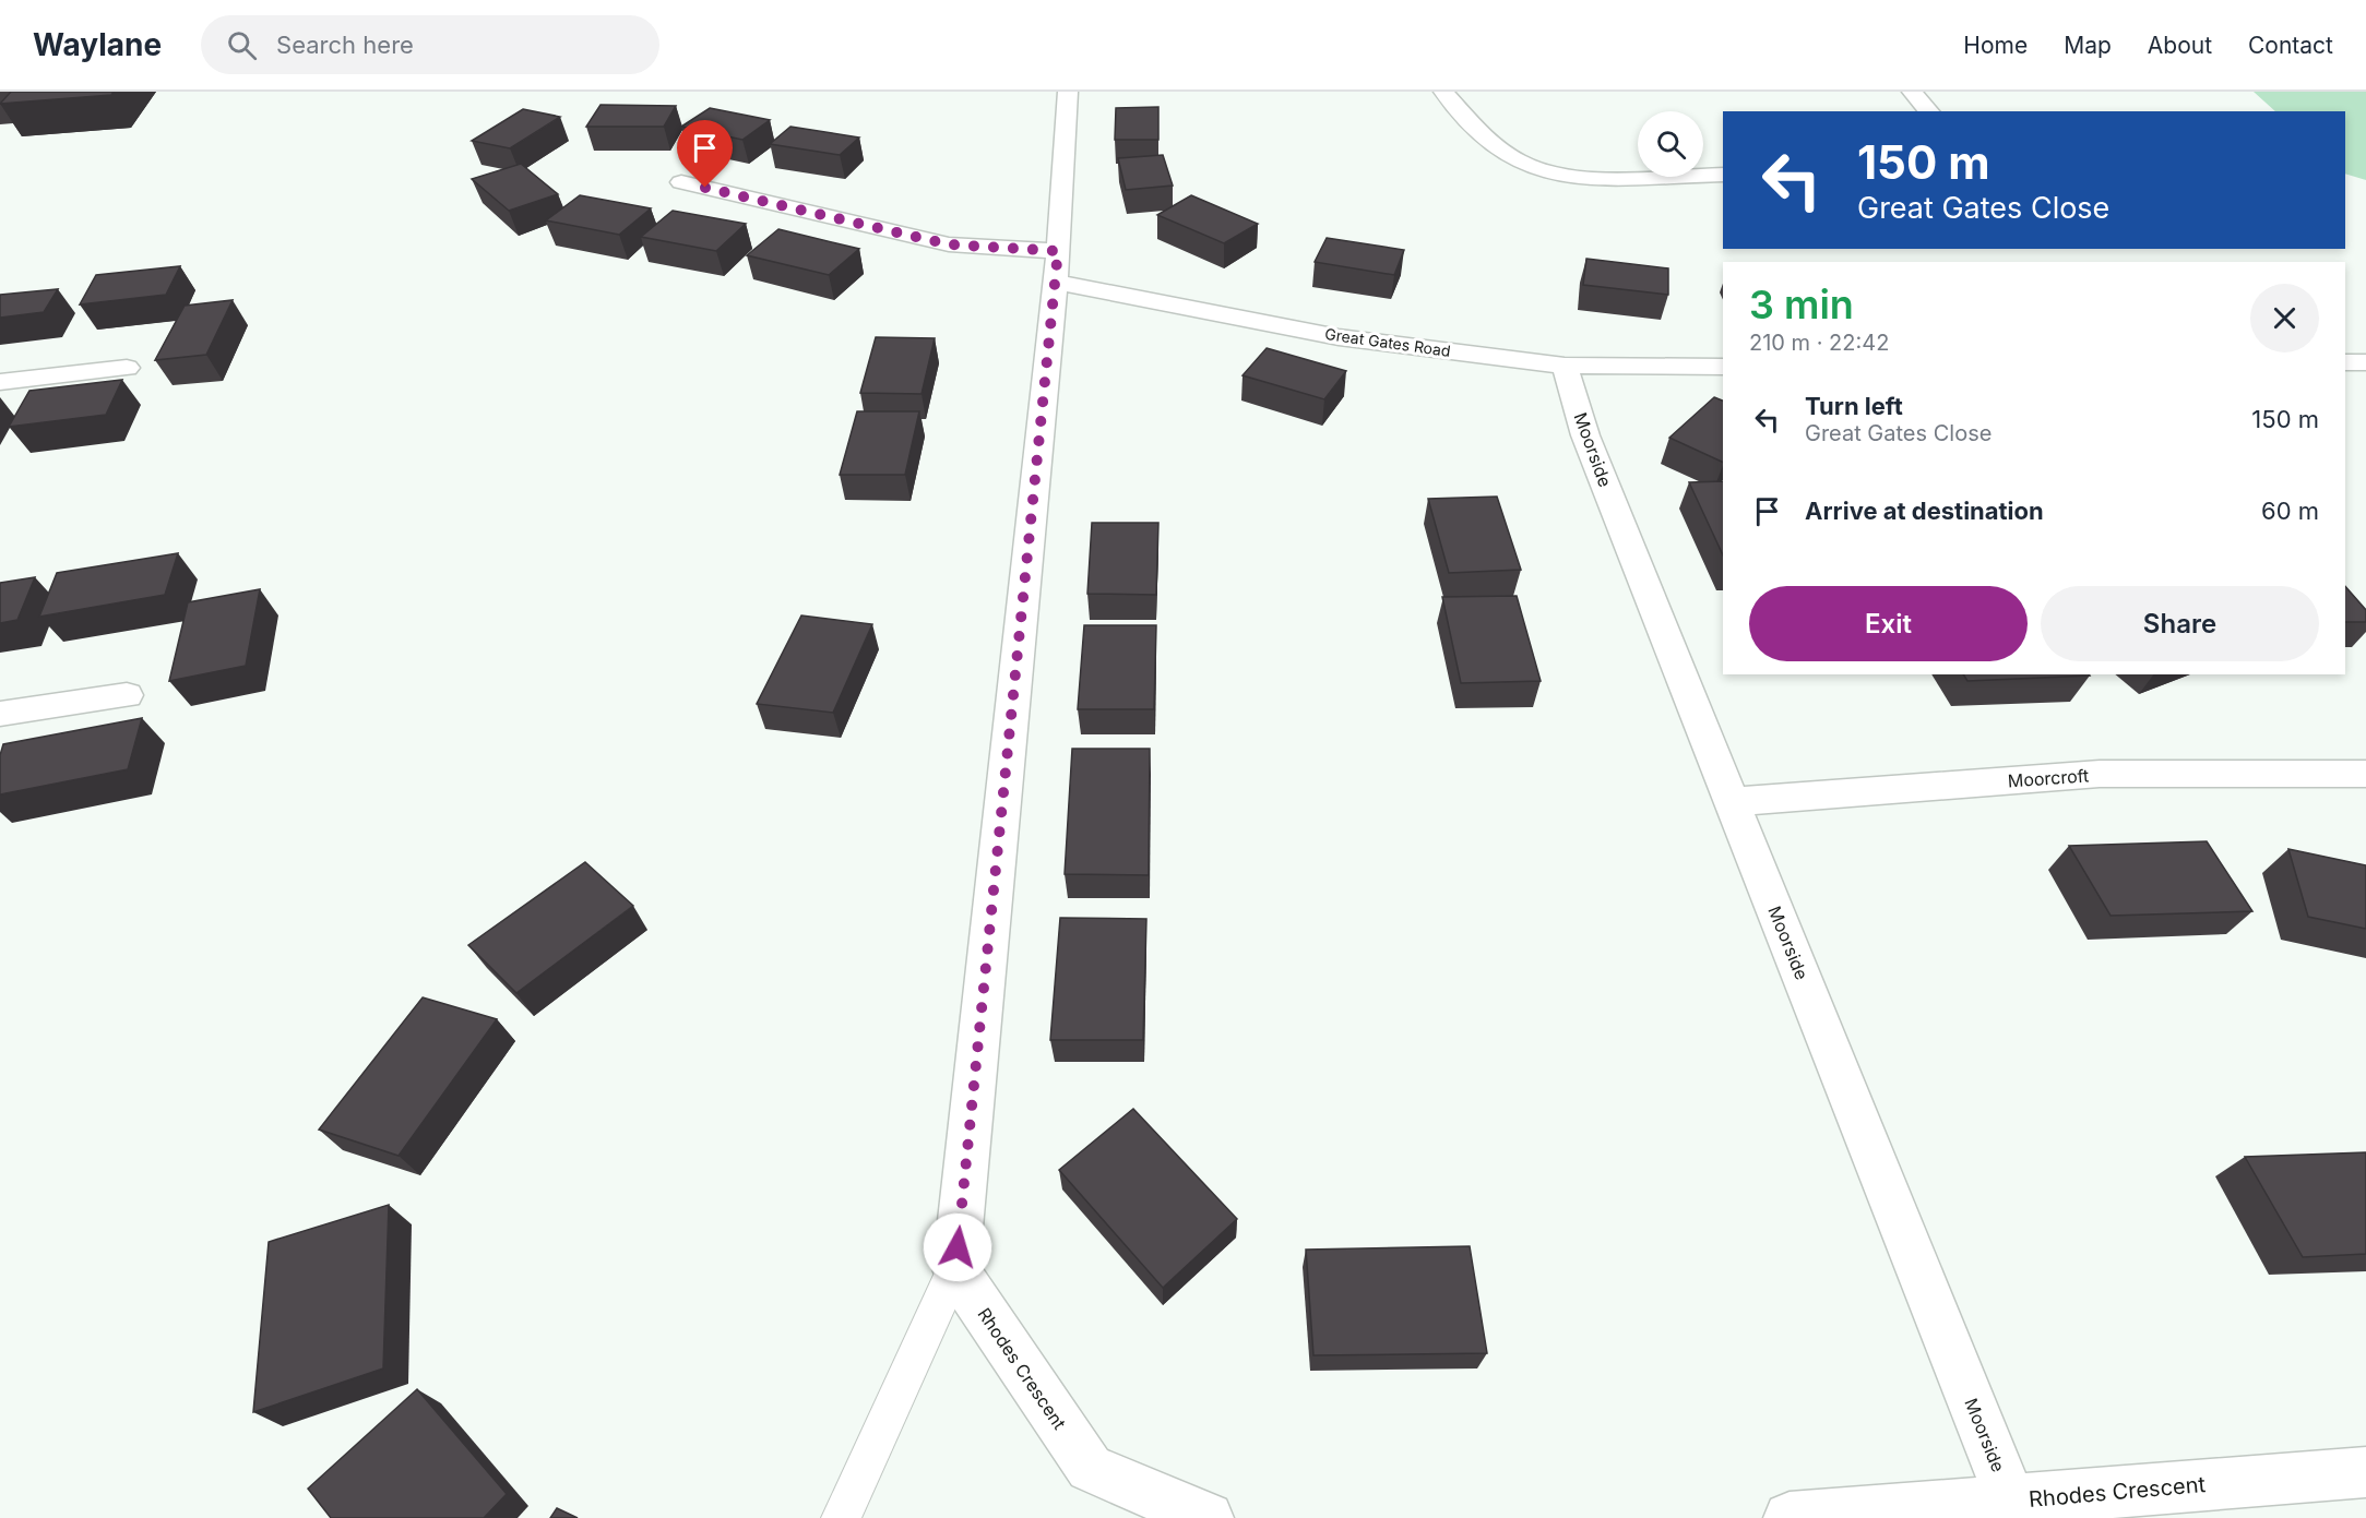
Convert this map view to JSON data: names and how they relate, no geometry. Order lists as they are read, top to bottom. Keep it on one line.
{"streets":{"street":["Great Gates Road","Moorside","Moorcroft","Rhodes Crescent"]},"crossings":[["Great Gates Road","Moorside"],["Moorside","Moorcroft"],["Moorside","Rhodes Crescent"]],"page":{"header":"Waylane","search":"Search here","nav":["Home","Map","About","Contact"],"turn":["150 m","Great Gates Close"],"heading":["3 min","210 m · 22:42"],"list":[{"name":"Turn left","note":"Great Gates Close","value":"150 m"},{"name":"Arrive at destination","value":"60 m"}],"buttons":["Exit","Share"]}}
